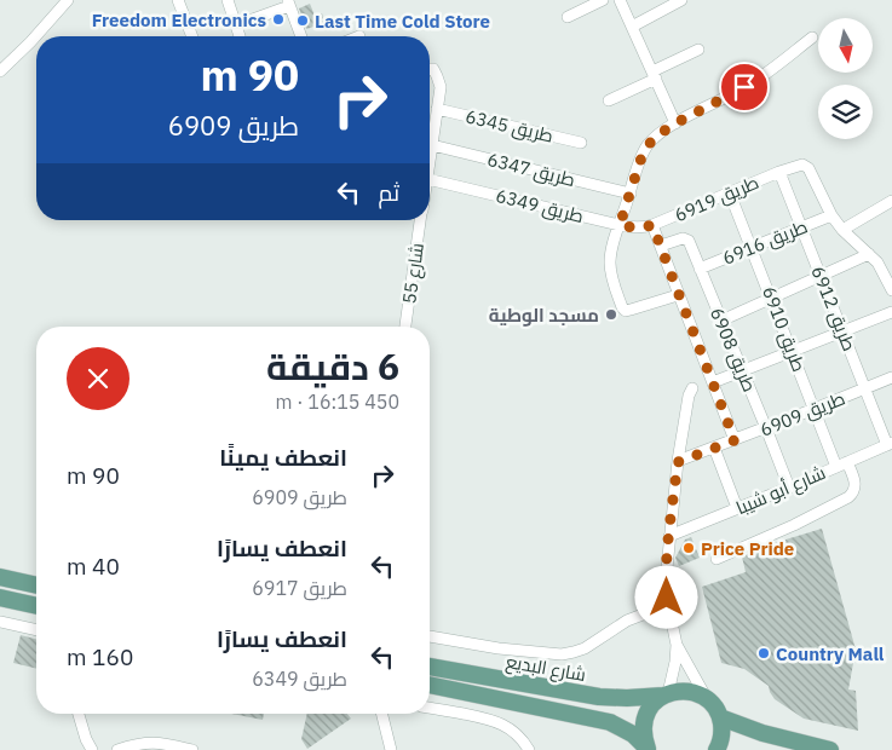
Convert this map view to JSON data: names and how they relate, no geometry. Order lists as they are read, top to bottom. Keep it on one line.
{"streets":{"main road":["شارع البديع"],"street":["طريق 6345","طريق 6347","طريق 6919","طريق 6349","طريق 6916","شارع 55","طريق 6912","طريق 6910","طريق 6908","طريق 6909","شارع أبو شيبا"]},"crossings":[["طريق 6345","شارع 55"],["طريق 6347","شارع 55"],["طريق 6919","طريق 6349"],["طريق 6919","طريق 6916"],["طريق 6919","طريق 6912"],["طريق 6919","طريق 6910"],["طريق 6916","طريق 6912"],["طريق 6916","طريق 6910"],["طريق 6916","طريق 6908"],["طريق 6912","طريق 6909"],["طريق 6912","شارع أبو شيبا"],["طريق 6910","طريق 6909"],["طريق 6910","شارع أبو شيبا"],["طريق 6908","طريق 6909"],["طريق 6908","شارع أبو شيبا"]],"places":["Freedom Electronics","Last Time Cold Store","مسجد الوطية","Price Pride","Country Mall"],"north":"bottom","page":{"turn":["90 m","طريق 6909"],"then":"ثم","heading":["6 دقيقة","450 m · 16:15"],"list":[{"name":"انعطف يمينًا","note":"طريق 6909","value":"90 m"},{"name":"انعطف يسارًا","note":"طريق 6917","value":"40 m"},{"name":"انعطف يسارًا","note":"طريق 6349","value":"160 m"}]}}
